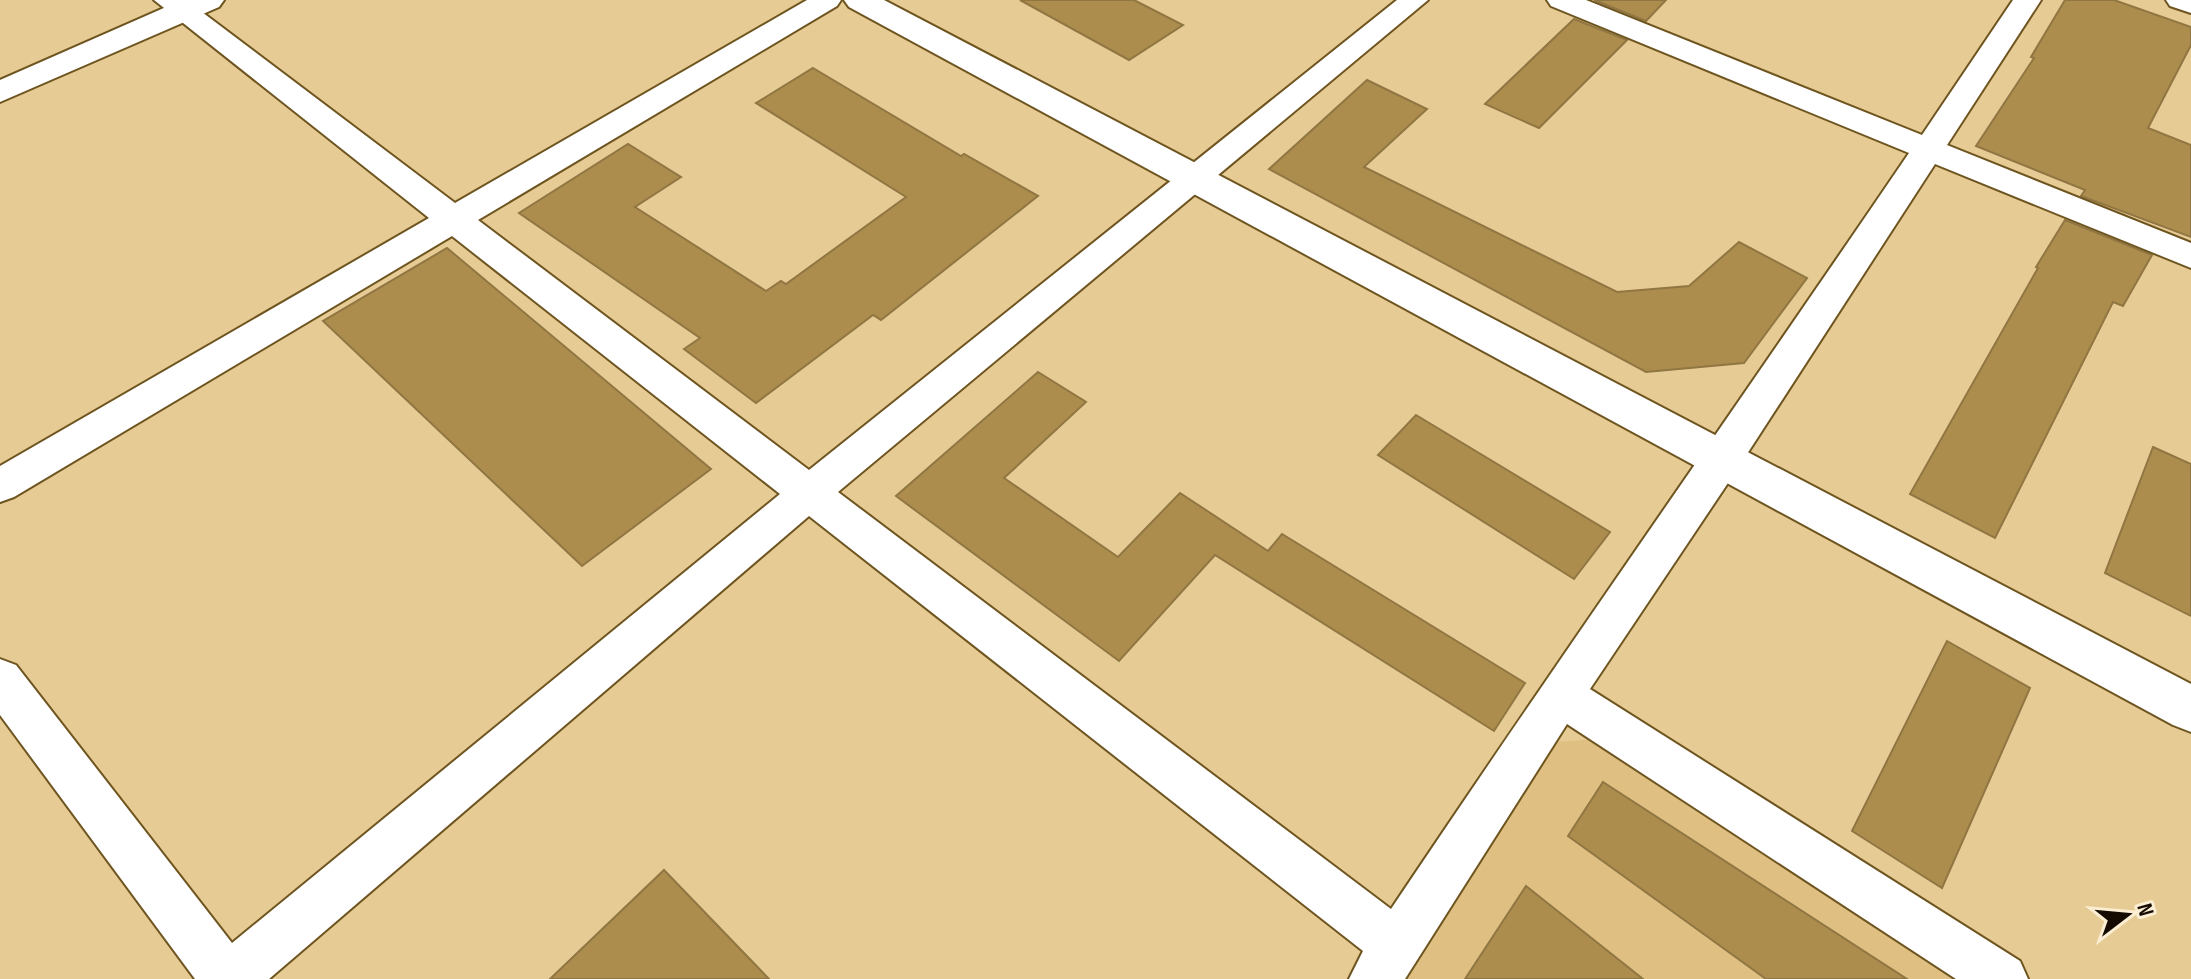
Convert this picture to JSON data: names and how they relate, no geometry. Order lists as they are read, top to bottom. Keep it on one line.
{"north":"right"}
